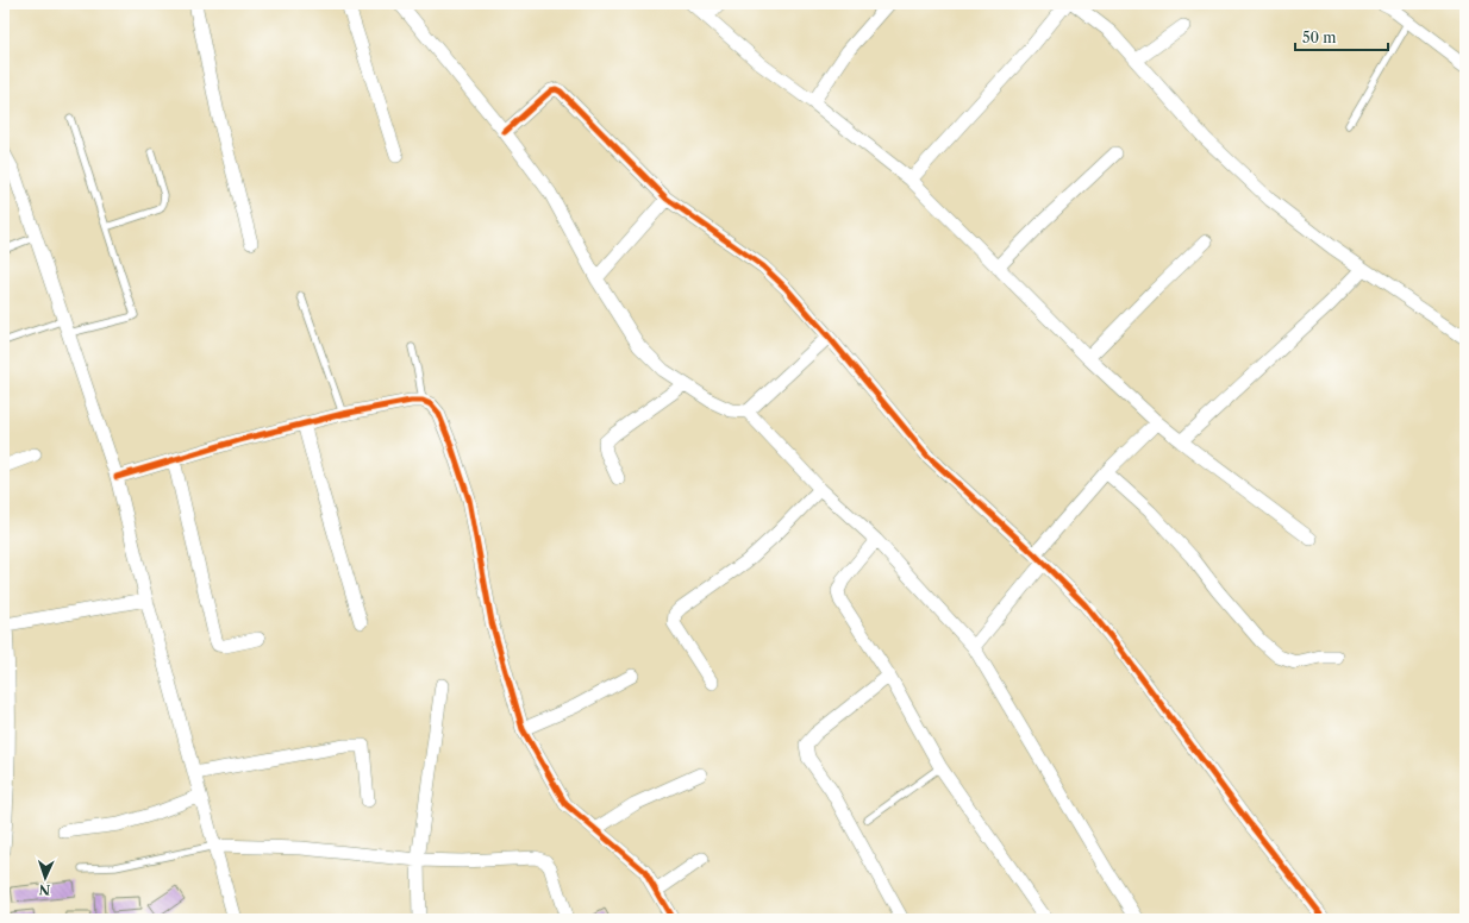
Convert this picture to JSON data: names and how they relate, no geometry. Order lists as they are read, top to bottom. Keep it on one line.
{"scale_bar":"50 m","north":"bottom"}
